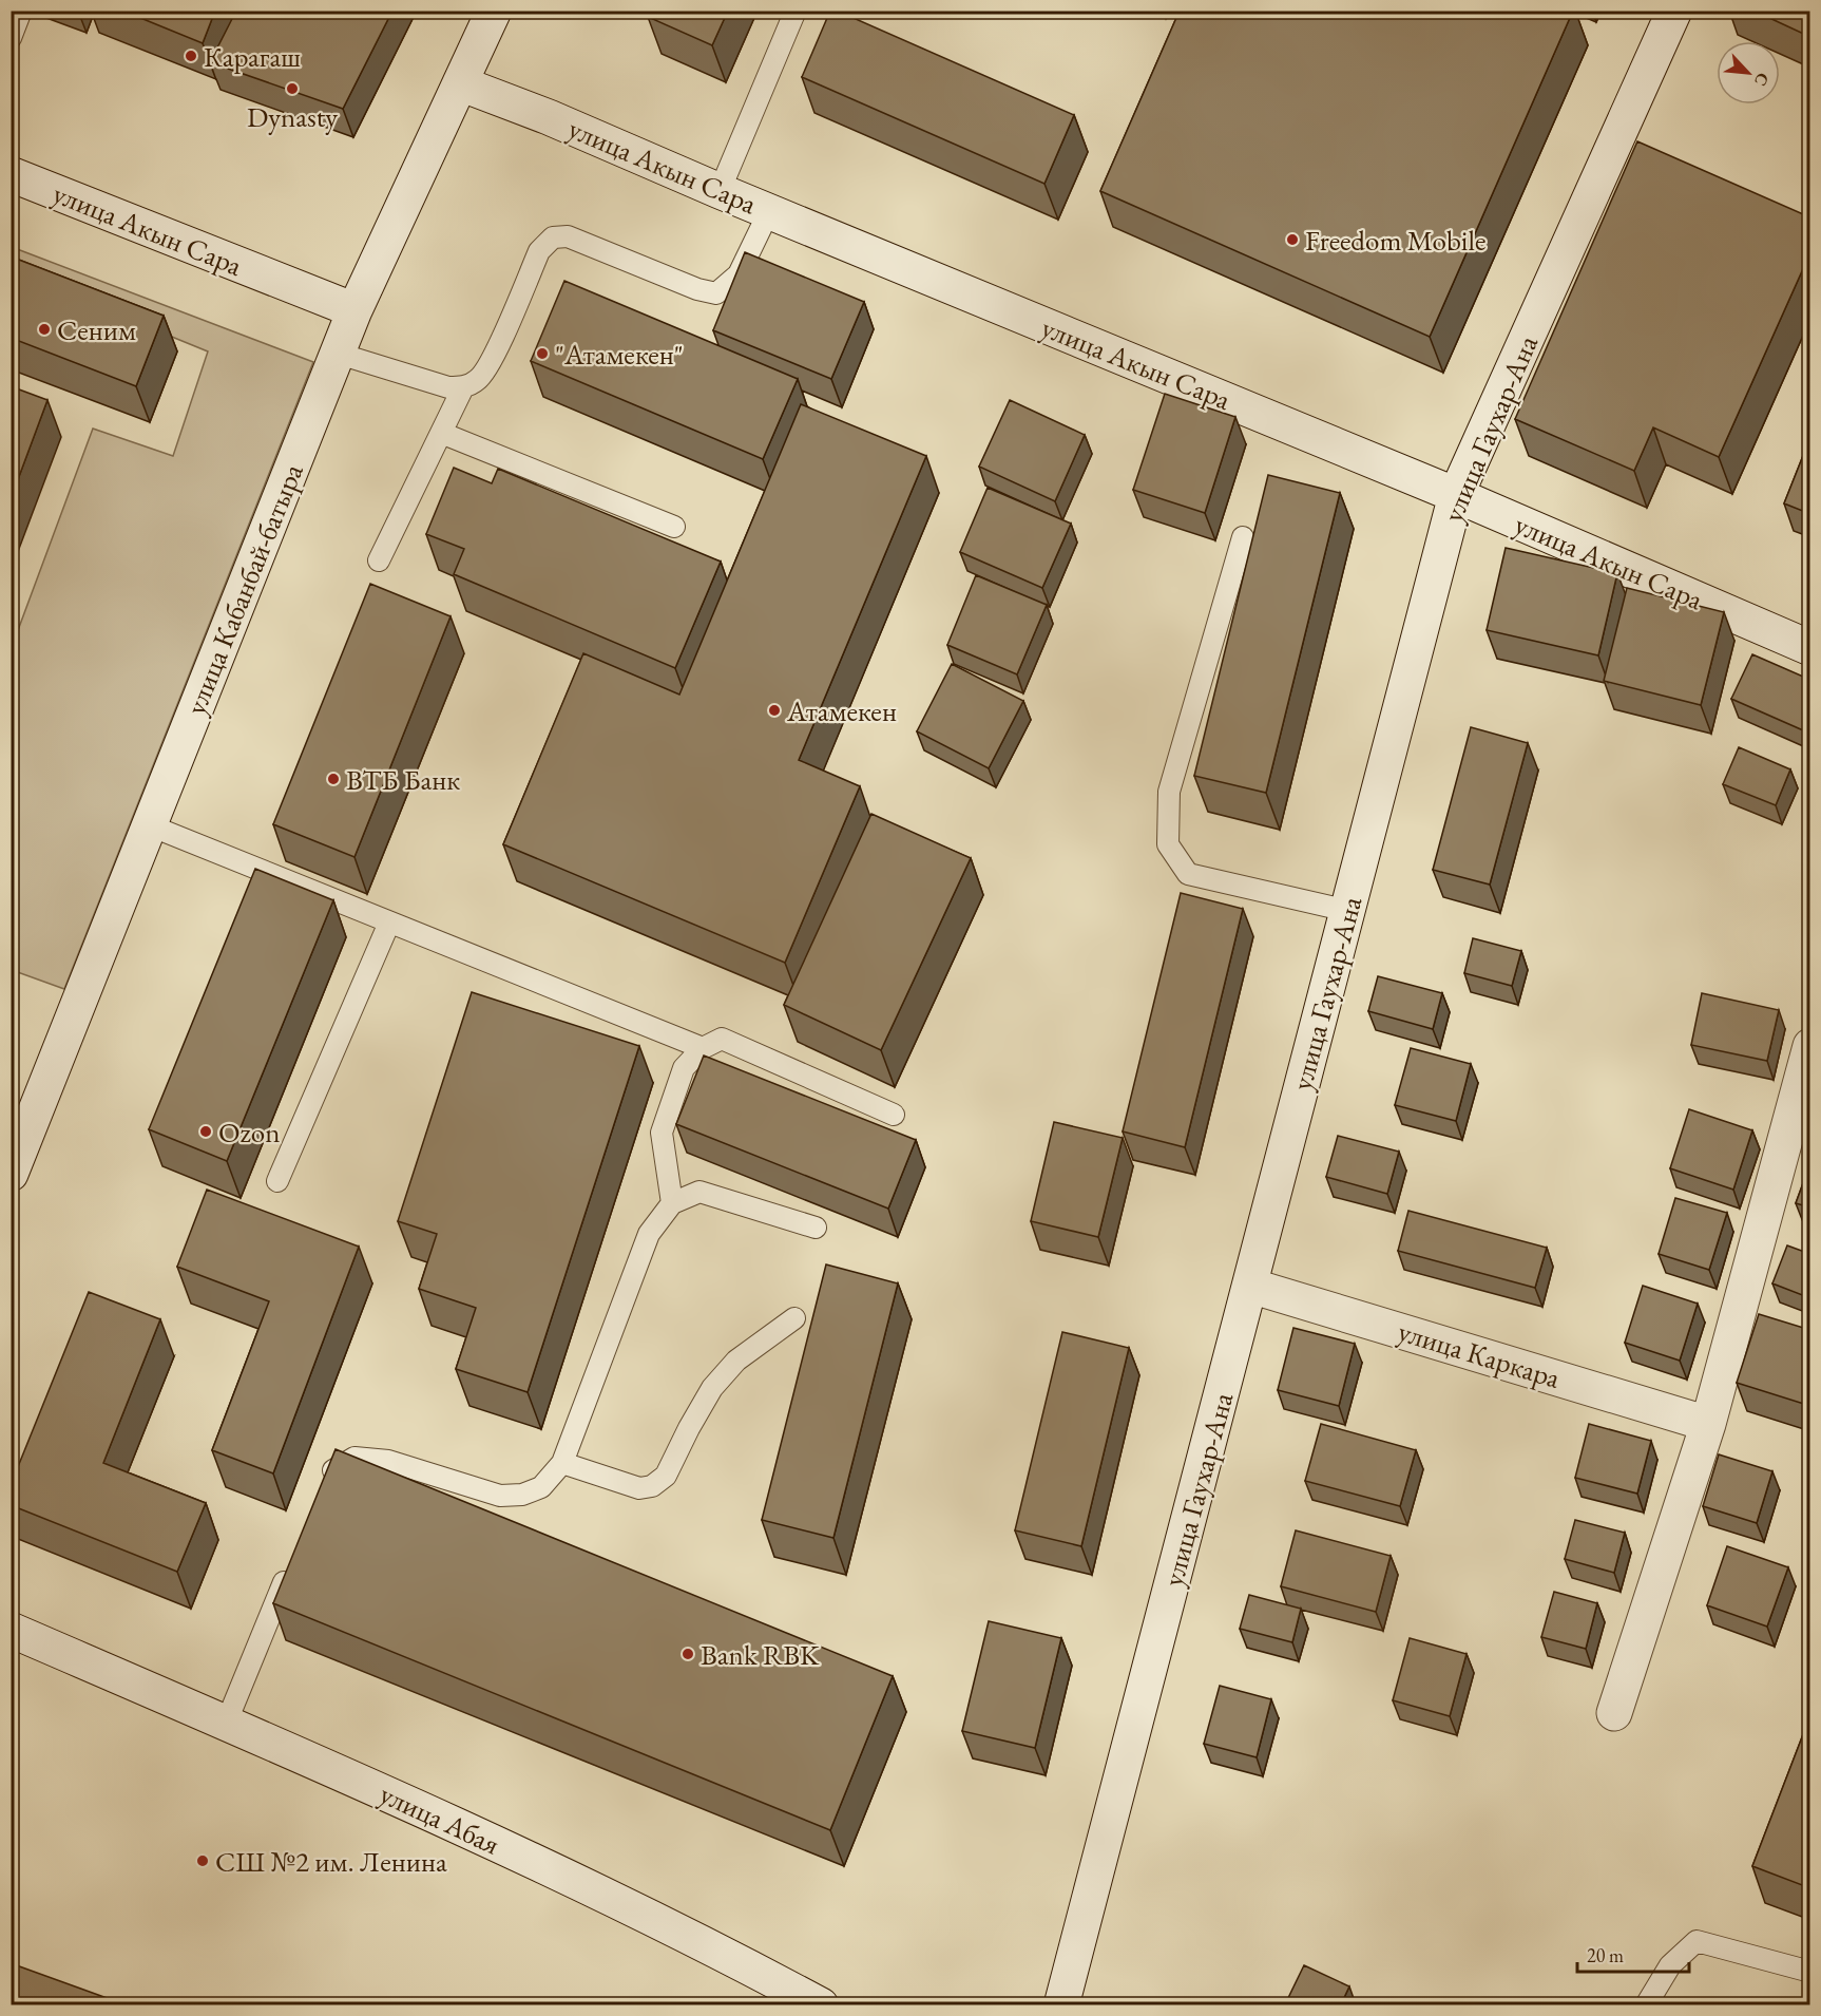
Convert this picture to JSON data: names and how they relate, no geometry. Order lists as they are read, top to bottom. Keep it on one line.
{"streets":{"street":["улица Акын Сара","улица Гаухар-Ана","улица Кабанбай-батыра","улица Каркара","улица Абая"]},"crossings":[["улица Акын Сара","улица Гаухар-Ана"],["улица Акын Сара","улица Кабанбай-батыра"],["улица Гаухар-Ана","улица Каркара"]],"places":["Карагаш","Dynasty","Freedom Mobile","Сеним","\"Атамекен\"","Атамекен","ВТБ Банк","Ozon","Bank RBK","СШ №2 им. Ленина"],"scale_bar":"20 m","north":"bottom right"}
